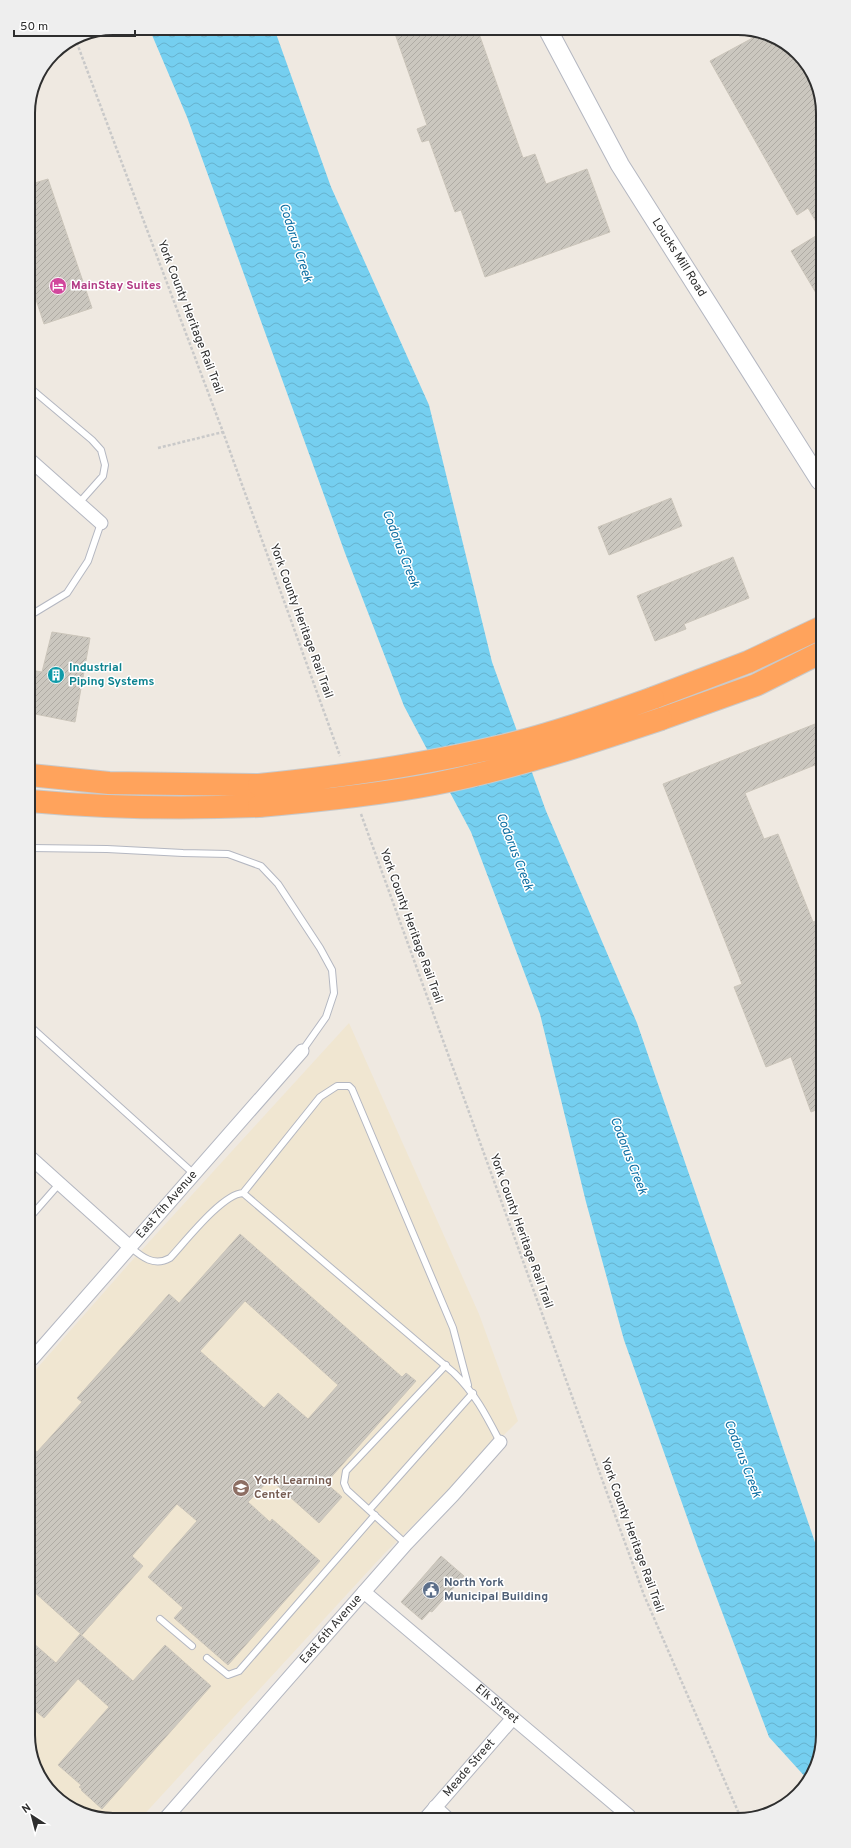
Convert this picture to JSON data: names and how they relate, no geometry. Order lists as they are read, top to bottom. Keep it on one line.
{"streets":{"street":["Loucks Mill Road","East 7th Avenue","East 6th Avenue","Elk Street","Meade Street"],"path":["York County Heritage Rail Trail"]},"crossings":[["East 6th Avenue","Elk Street"],["Elk Street","Meade Street"]],"water":["Codorus Creek"],"places":{"hotel":["MainStay Suites"],"building":["Industrial Piping Systems"],"school or university":["York Learning Center"],"public building":["North York Municipal Building"]},"scale_bar":"50 m","north":"top left"}
